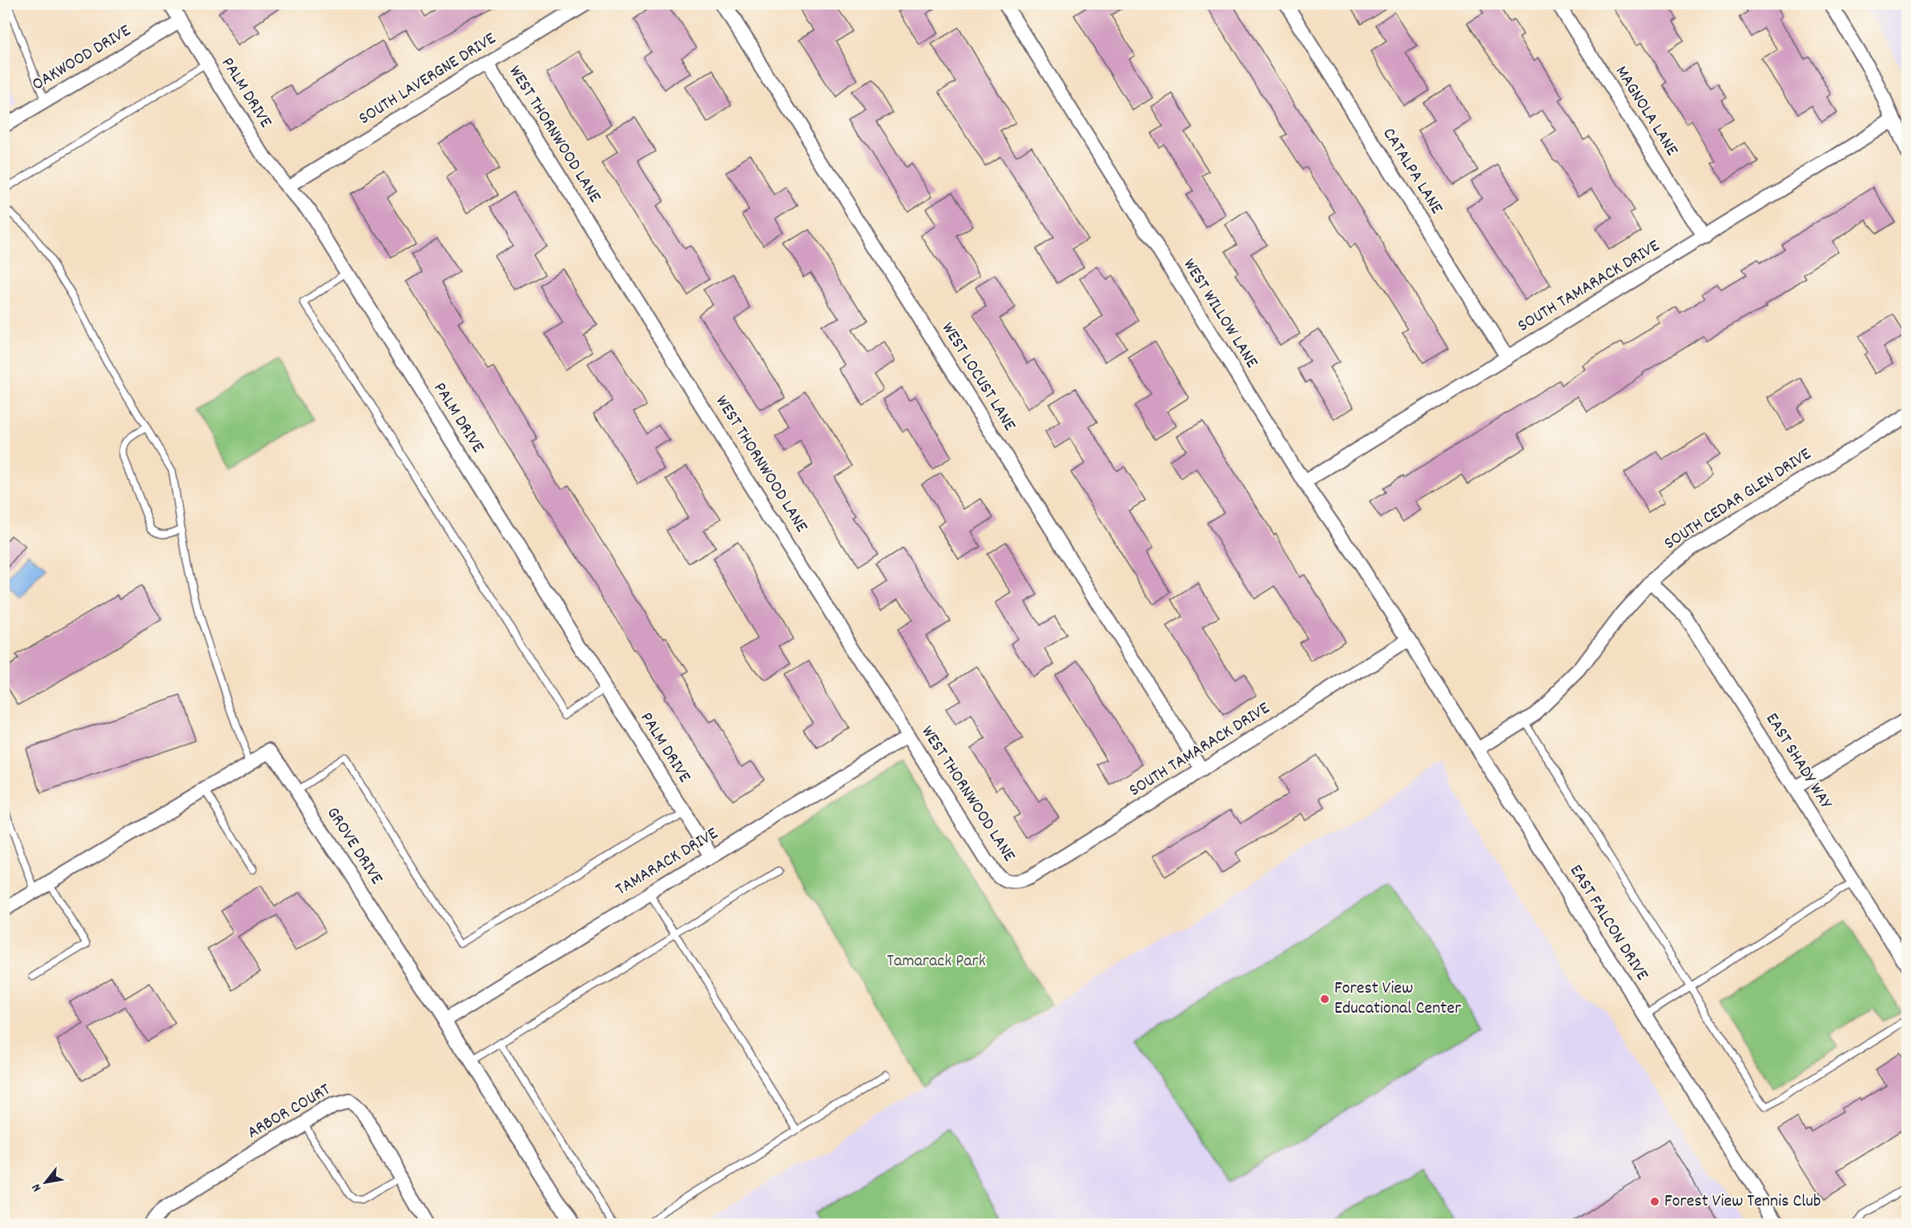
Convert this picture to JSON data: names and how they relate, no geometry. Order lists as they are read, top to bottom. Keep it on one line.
{"streets":{"street":["OAKWOOD DRIVE","SOUTH LAVERGNE DRIVE","PALM DRIVE","MAGNOLA LANE","WEST THORNWOOD LANE","CATALPA LANE","SOUTH TAMARACK DRIVE","WEST WILLOW LANE","WEST LOCUST LANE","SOUTH CEDAR GLEN DRIVE","EAST SHADY WAY","GROVE DRIVE","TAMARACK DRIVE","EAST FALCON DRIVE","ARBOR COURT"]},"crossings":[["OAKWOOD DRIVE","PALM DRIVE"],["SOUTH LAVERGNE DRIVE","PALM DRIVE"],["SOUTH LAVERGNE DRIVE","WEST THORNWOOD LANE"],["PALM DRIVE","TAMARACK DRIVE"],["MAGNOLA LANE","SOUTH TAMARACK DRIVE"],["WEST THORNWOOD LANE","SOUTH TAMARACK DRIVE"],["WEST THORNWOOD LANE","TAMARACK DRIVE"],["CATALPA LANE","SOUTH TAMARACK DRIVE"],["SOUTH TAMARACK DRIVE","WEST WILLOW LANE"],["SOUTH TAMARACK DRIVE","WEST LOCUST LANE"],["SOUTH TAMARACK DRIVE","EAST FALCON DRIVE"],["WEST WILLOW LANE","EAST FALCON DRIVE"],["SOUTH CEDAR GLEN DRIVE","EAST SHADY WAY"],["SOUTH CEDAR GLEN DRIVE","EAST FALCON DRIVE"],["GROVE DRIVE","TAMARACK DRIVE"]],"parks":["Tamarack Park"],"places":["Forest View Educational Center","Forest View Tennis Club"],"north":"bottom left"}
